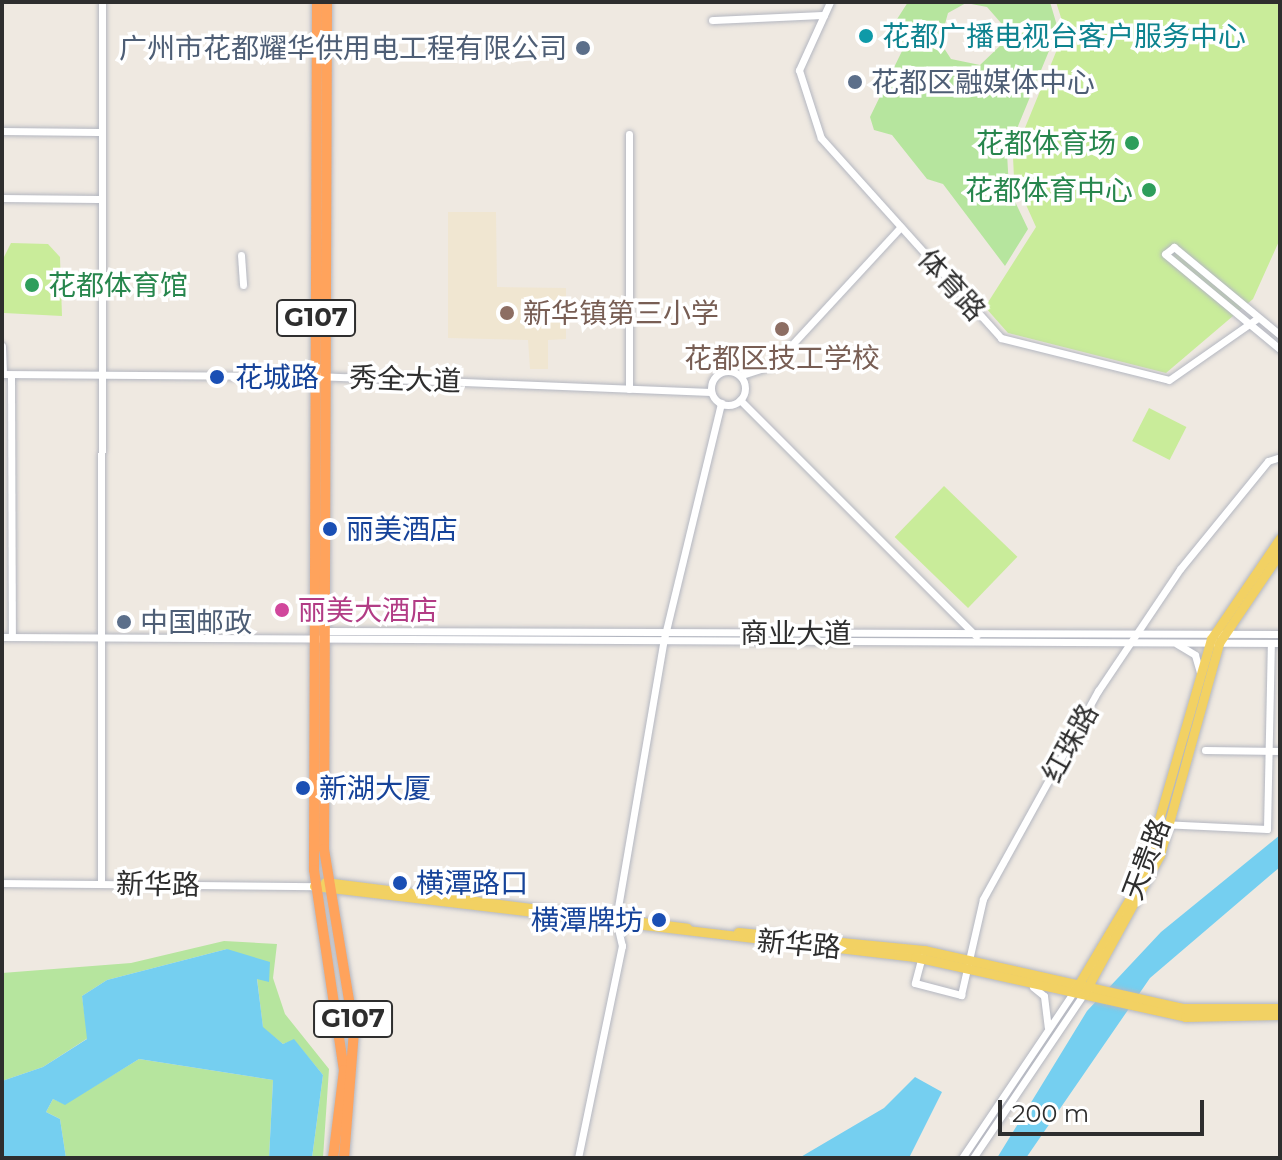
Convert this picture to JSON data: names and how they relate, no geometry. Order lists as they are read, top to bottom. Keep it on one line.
{"streets":{"highway":["G107"],"main road":["天贵路","新华路"],"street":["体育路","秀全大道","商业大道","红珠路"]},"crossings":[["G107","秀全大道"],["G107","商业大道"],["G107","新华路"],["商业大道","红珠路"],["商业大道","天贵路"],["红珠路","新华路"],["天贵路","新华路"]],"places":["花都广播电视台客户服务中心","广州市花都耀华供用电工程有限公司","花都区融媒体中心","花都体育场","花都体育中心","花都体育馆","新华镇第三小学","花都区技工学校","花城路","丽美酒店","丽美大酒店","中国邮政","新湖大厦","横潭路口","横潭牌坊"],"scale_bar":"200 m"}
